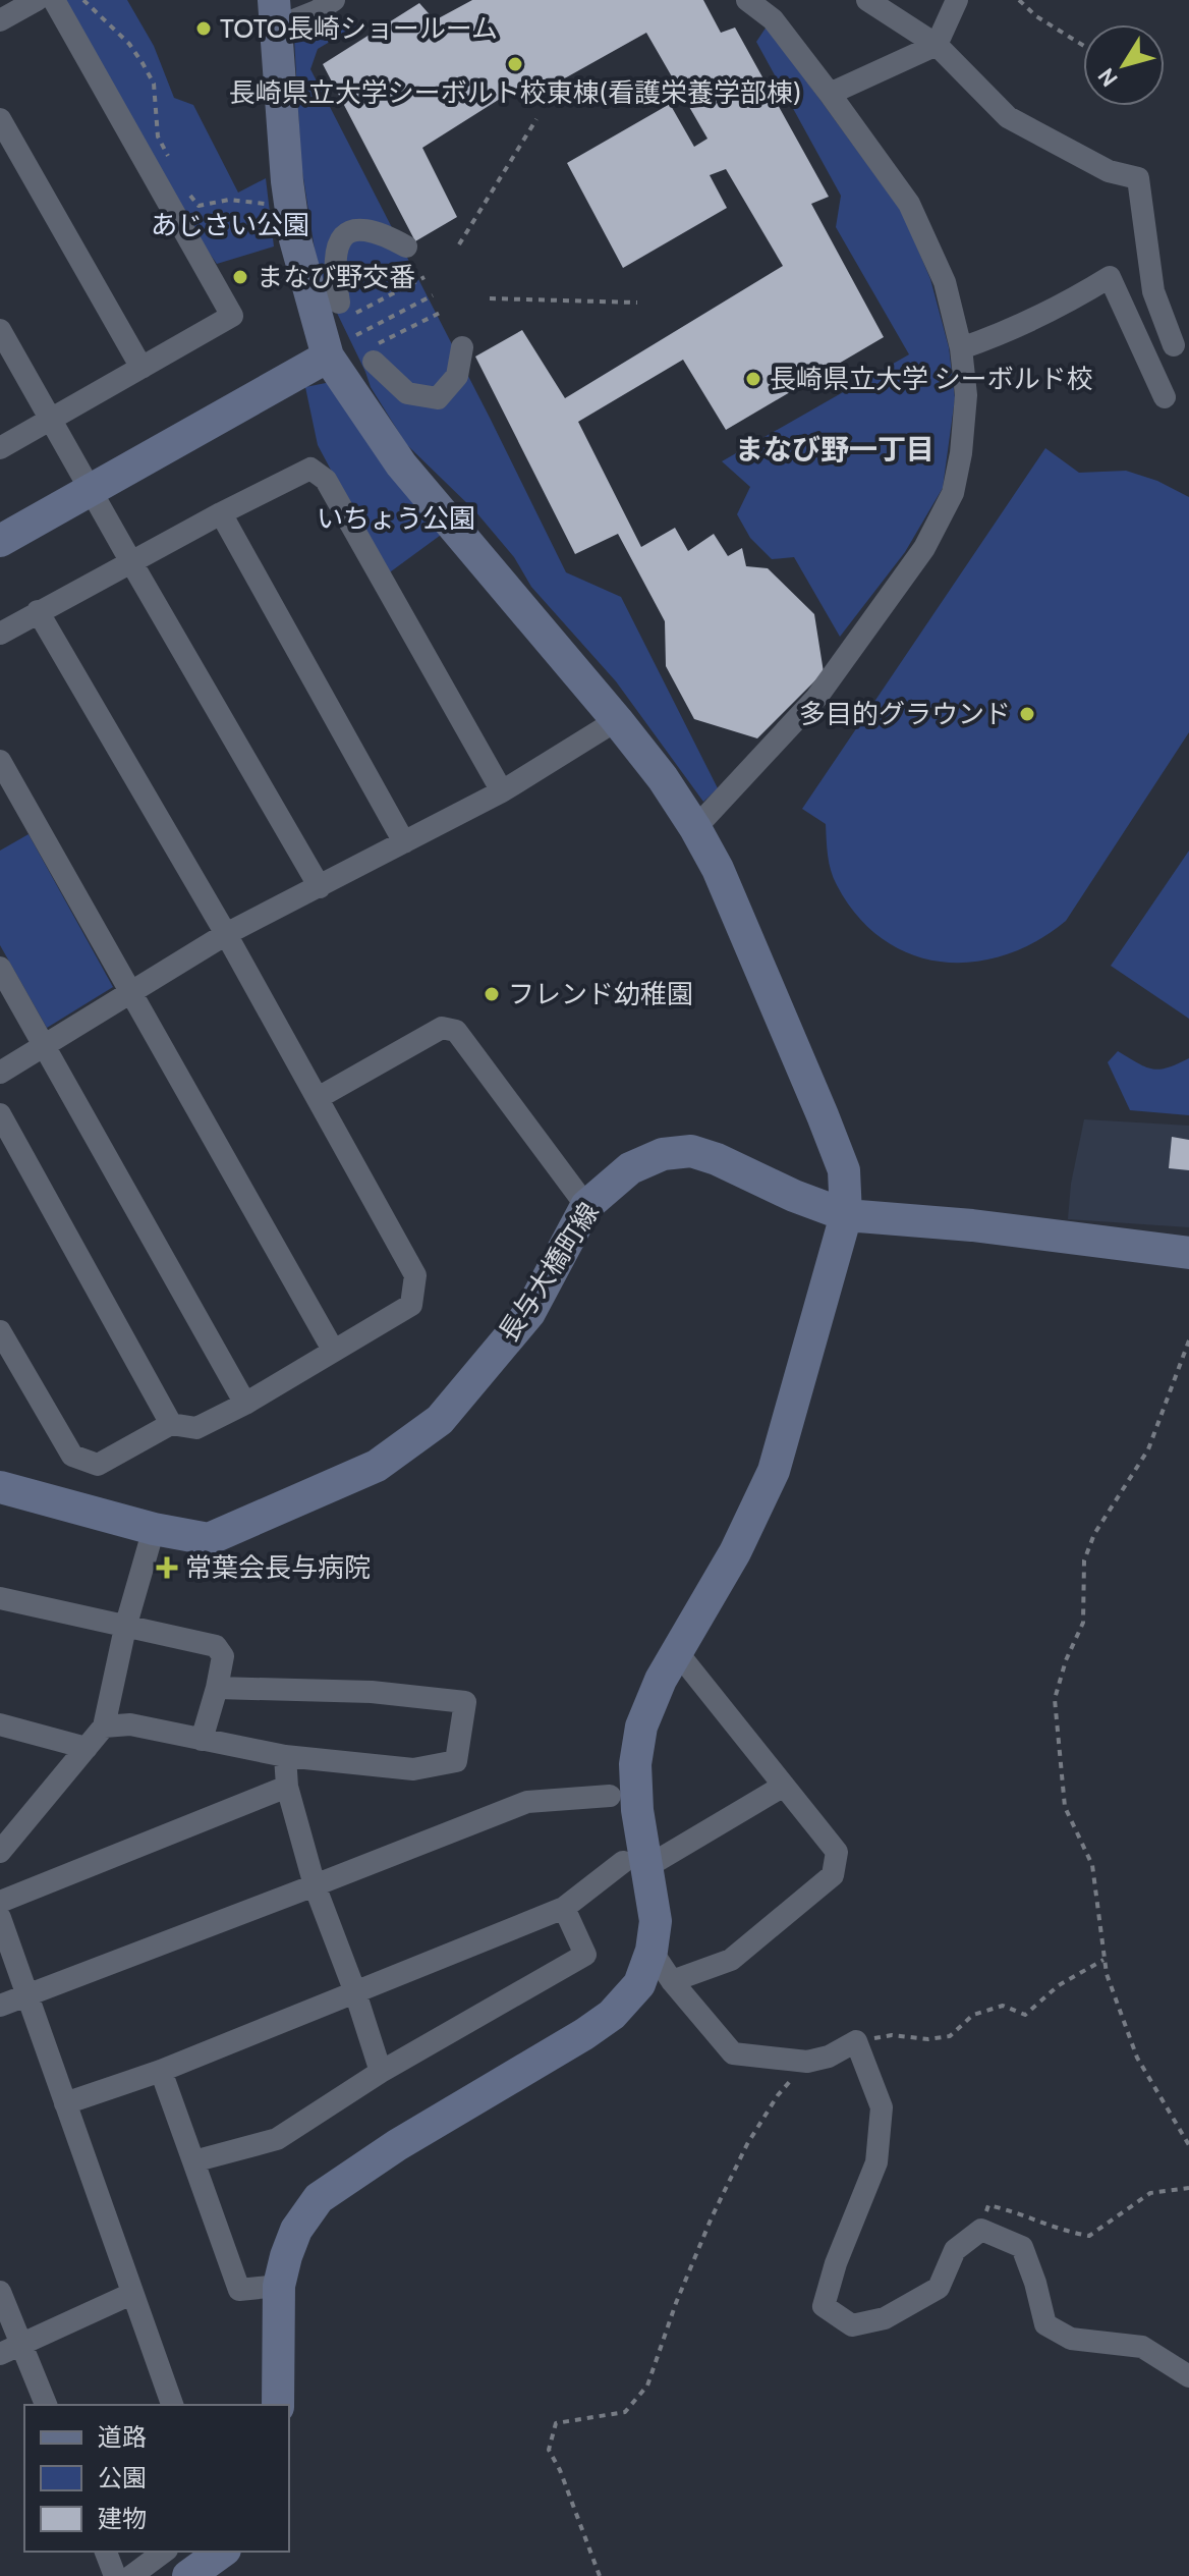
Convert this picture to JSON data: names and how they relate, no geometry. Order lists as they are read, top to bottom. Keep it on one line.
{"streets":{"street":["長与大橋町線"]},"districts":["まなび野一丁目"],"parks":["あじさい公園","いちょう公園"],"places":{"other":["TOTO長崎ショールーム","長崎県立大学シーボルト校東棟(看護栄養学部棟)","まなび野交番","長崎県立大学 シーボルド校","多目的グラウンド","フレンド幼稚園"],"health":["常葉会長与病院"]},"legend":["道路","公園","建物"],"north":"bottom left"}
